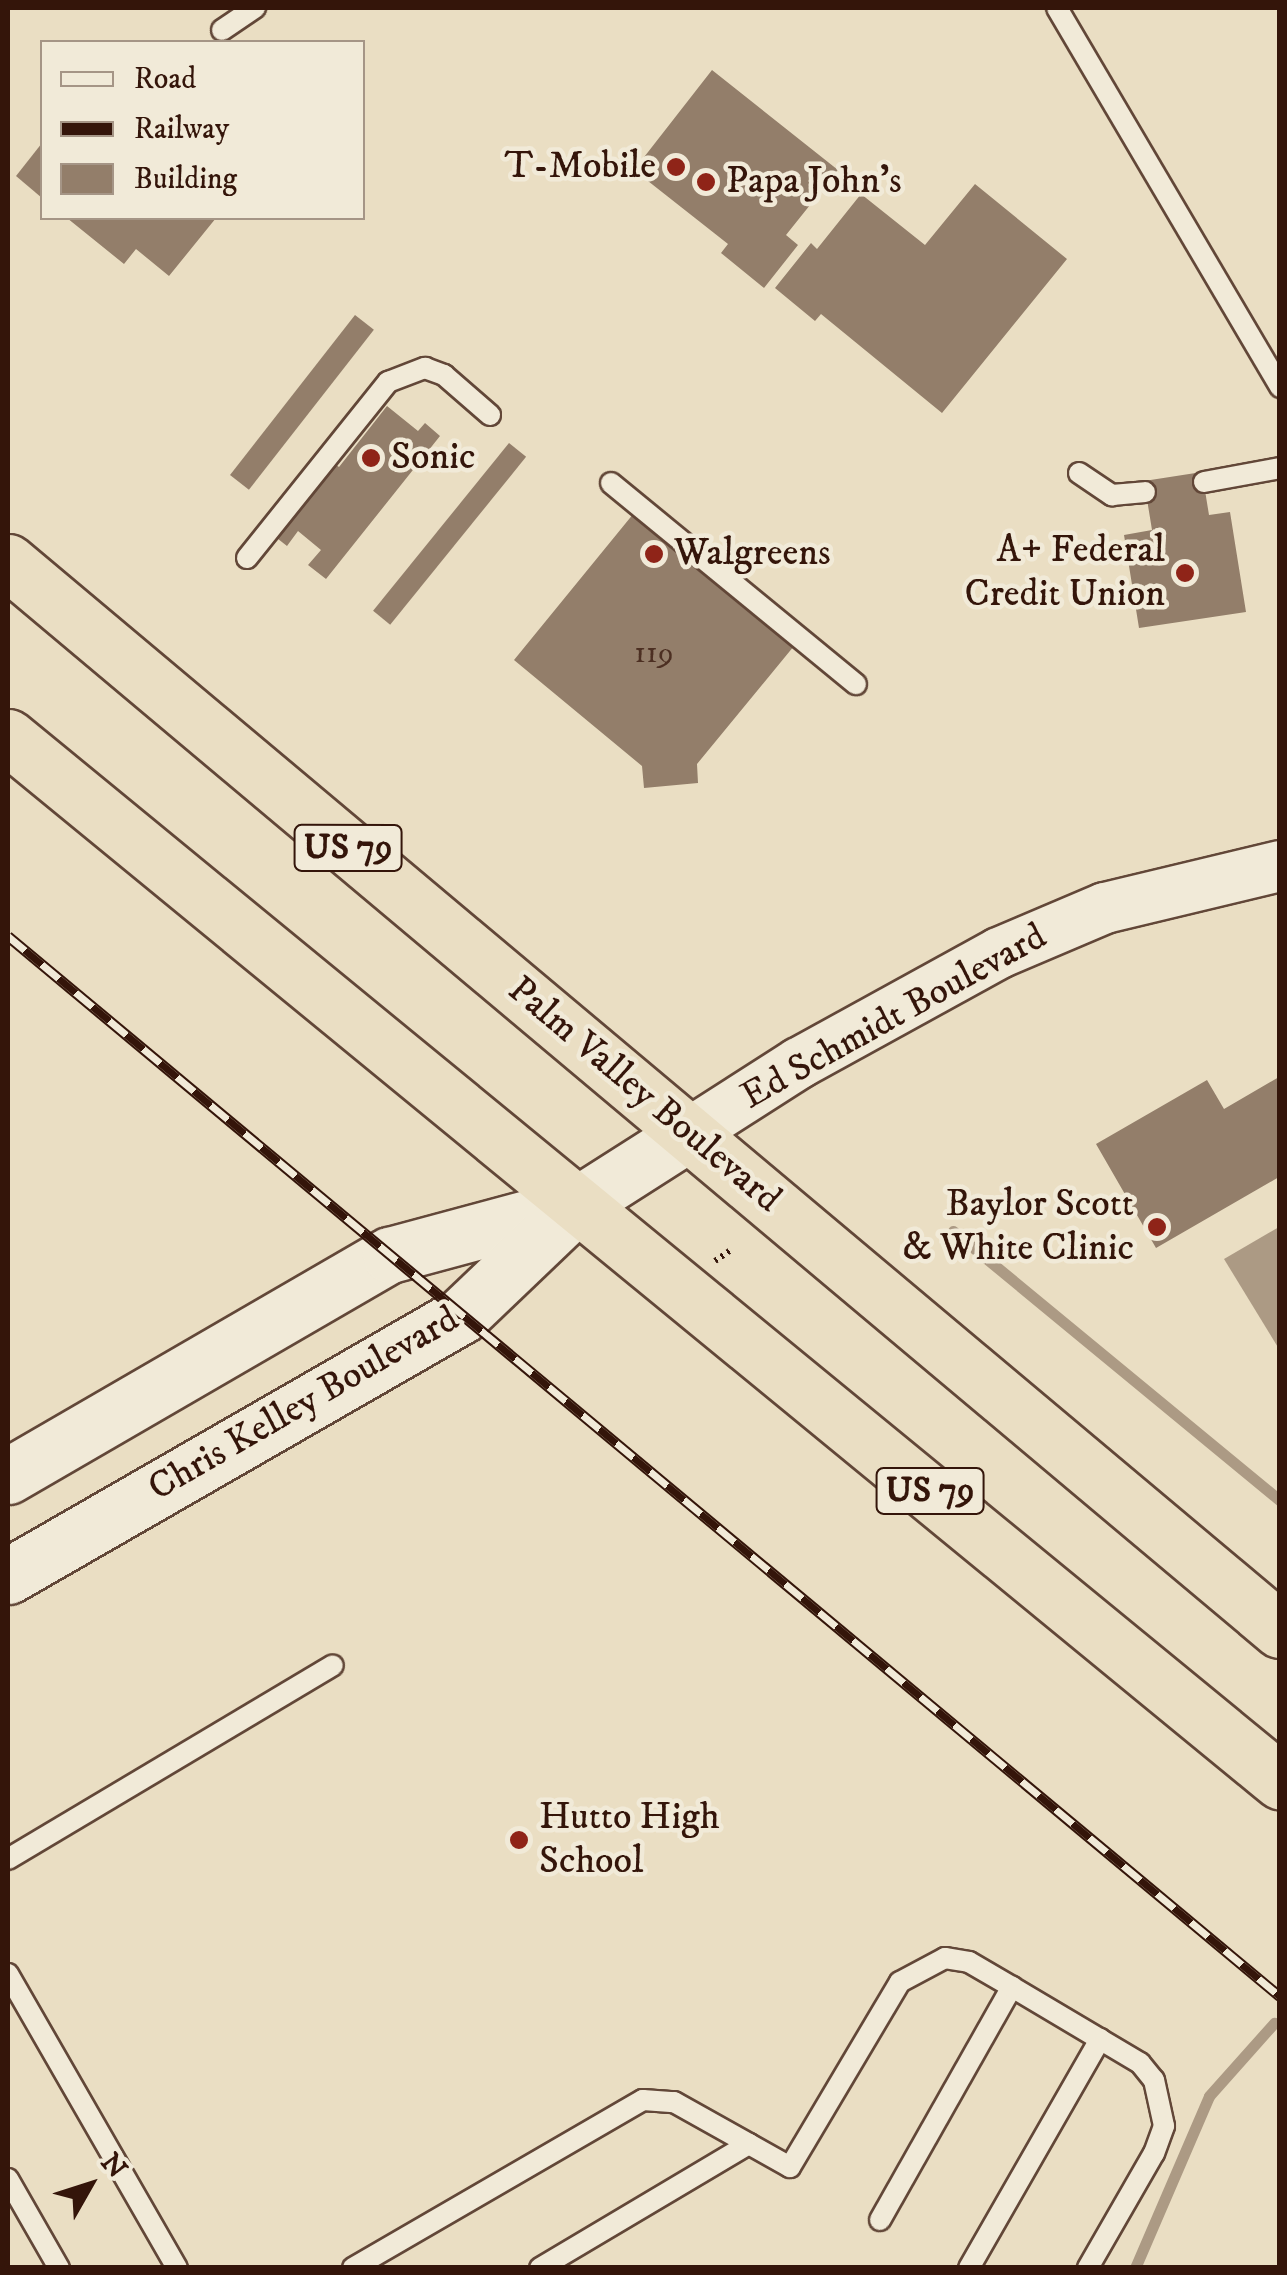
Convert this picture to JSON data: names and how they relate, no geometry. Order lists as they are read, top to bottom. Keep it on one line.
{"streets":{"highway":["US 79","Palm Valley Boulevard"],"main road":["Chris Kelley Boulevard"],"street":["Ed Schmidt Boulevard"]},"crossings":[["US 79","Chris Kelley Boulevard"],["Ed Schmidt Boulevard","Palm Valley Boulevard"],["Ed Schmidt Boulevard","Chris Kelley Boulevard"],["Palm Valley Boulevard","Chris Kelley Boulevard"]],"places":["T-Mobile","Papa John's","Sonic","Walgreens","A+ Federal Credit Union","Baylor Scott & White Clinic","Hutto High School"],"house_numbers":["119"],"legend":["Road","Railway","Building"],"north":"top right"}
